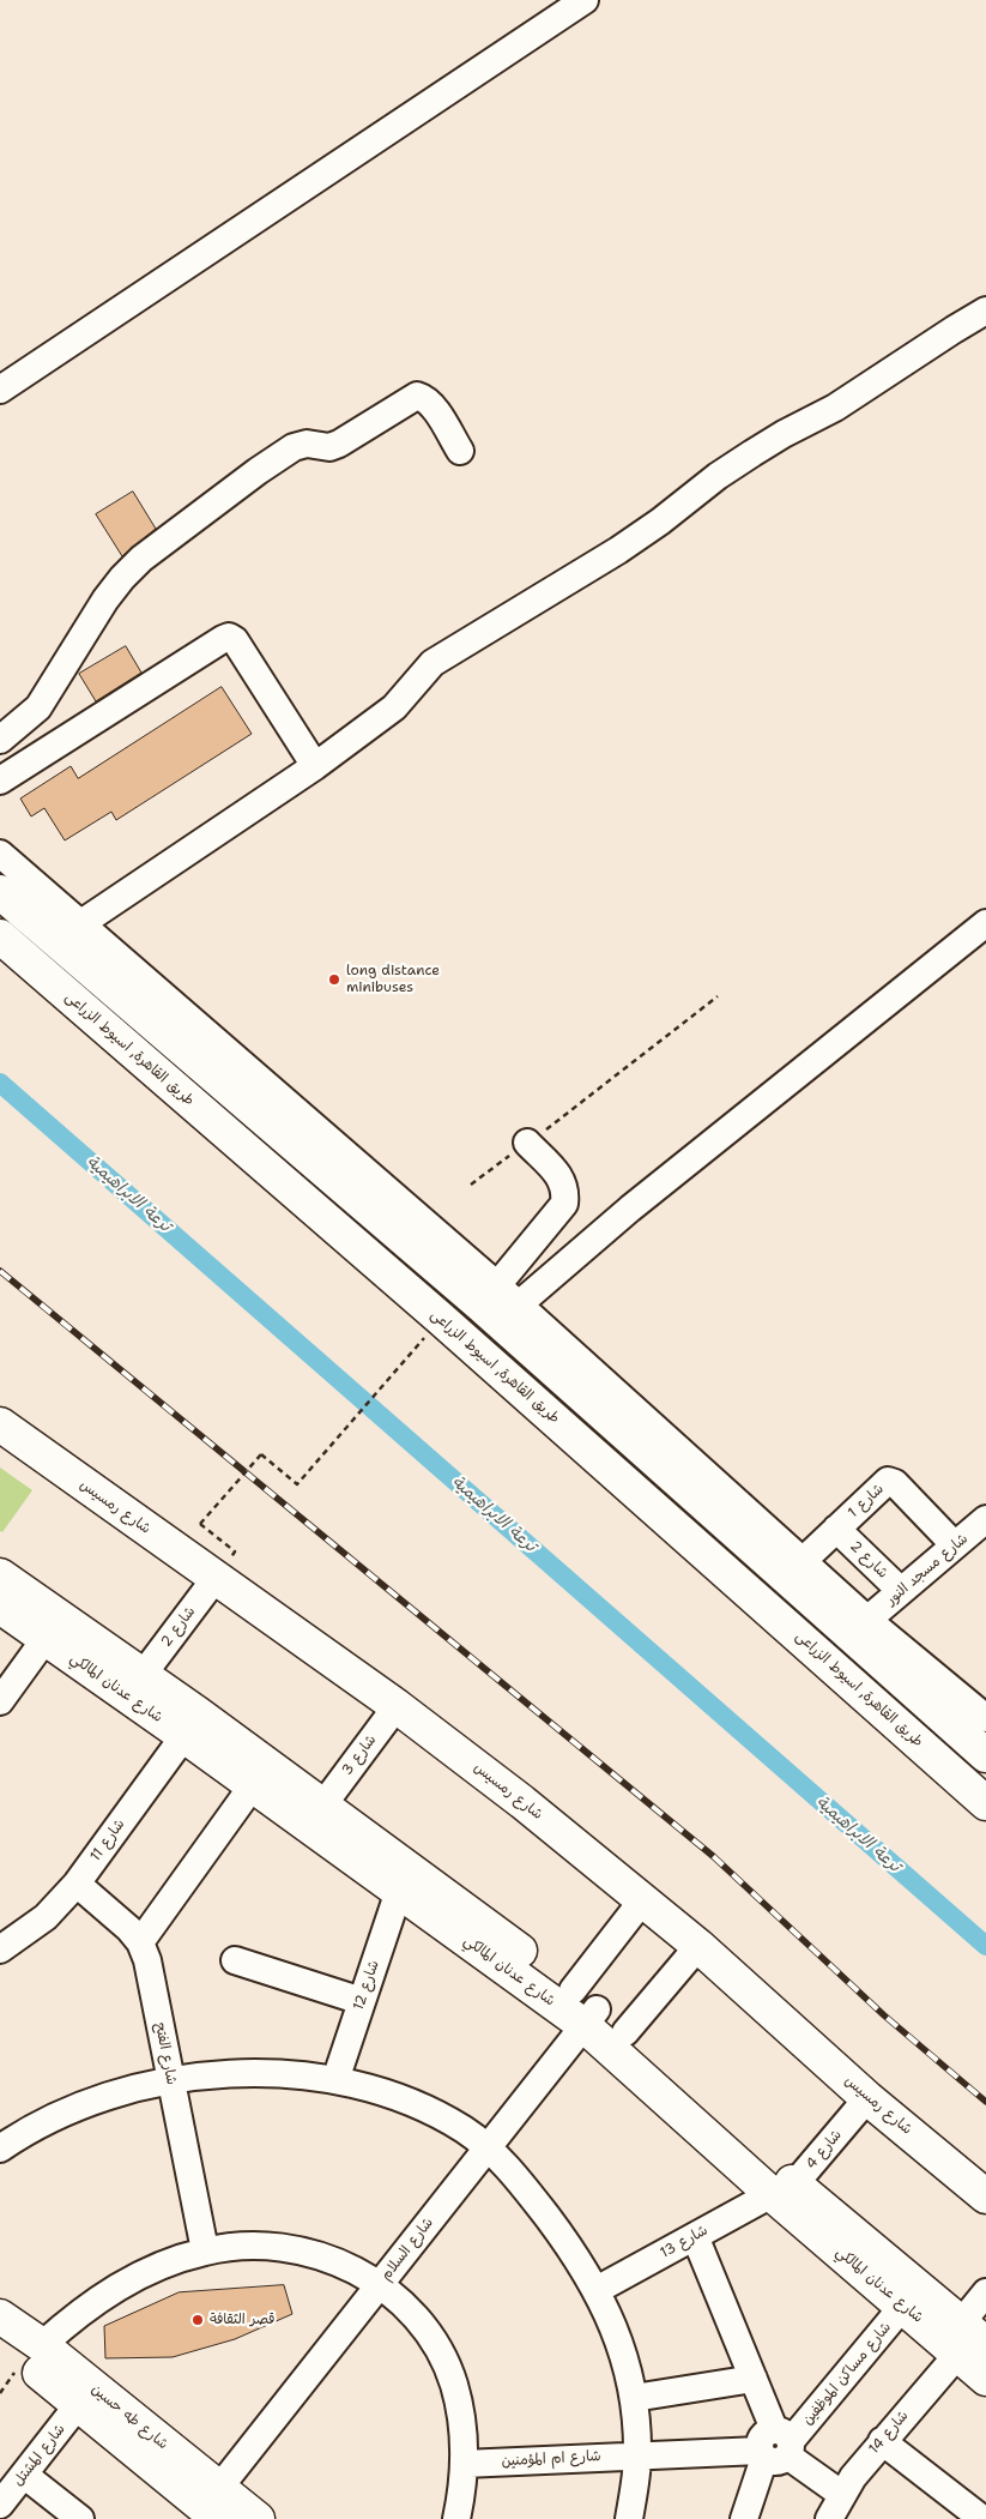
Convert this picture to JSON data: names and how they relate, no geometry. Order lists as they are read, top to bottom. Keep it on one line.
{"streets":{"main road":["طريق القاهرة, اسيوط الزراعى","شارع رمسيس","شارع عدنان المالكي","شارع طه حسين"],"street":["شارع 1","شارع 2","شارع مسجد النور","شارع 3","شارع 11","شارع 12","شارع الفتح","شارع 4","شارع 13","شارع السلام","شارع مساكن الموظفين","شارع 14","شارع المشتل","شارع ام المؤمنين"]},"crossings":[["شارع 1","شارع 2"],["شارع 1","شارع مسجد النور"],["شارع رمسيس","شارع 2"],["شارع رمسيس","شارع 3"],["شارع رمسيس","شارع 4"],["شارع رمسيس","شارع السلام"],["شارع 2","شارع مسجد النور"],["شارع 2","شارع عدنان المالكي"],["شارع عدنان المالكي","شارع 3"],["شارع عدنان المالكي","شارع 11"],["شارع عدنان المالكي","شارع 12"],["شارع عدنان المالكي","شارع 4"],["شارع عدنان المالكي","شارع 13"],["شارع عدنان المالكي","شارع السلام"],["شارع عدنان المالكي","شارع مساكن الموظفين"],["شارع عدنان المالكي","شارع 14"],["شارع 11","شارع الفتح"],["شارع 4","شارع 13"],["شارع السلام","شارع طه حسين"],["شارع مساكن الموظفين","شارع ام المؤمنين"],["شارع طه حسين","شارع المشتل"]],"water":["ترعة الابراهيمية"],"places":["long distance minibuses","قصر الثقافة"]}
